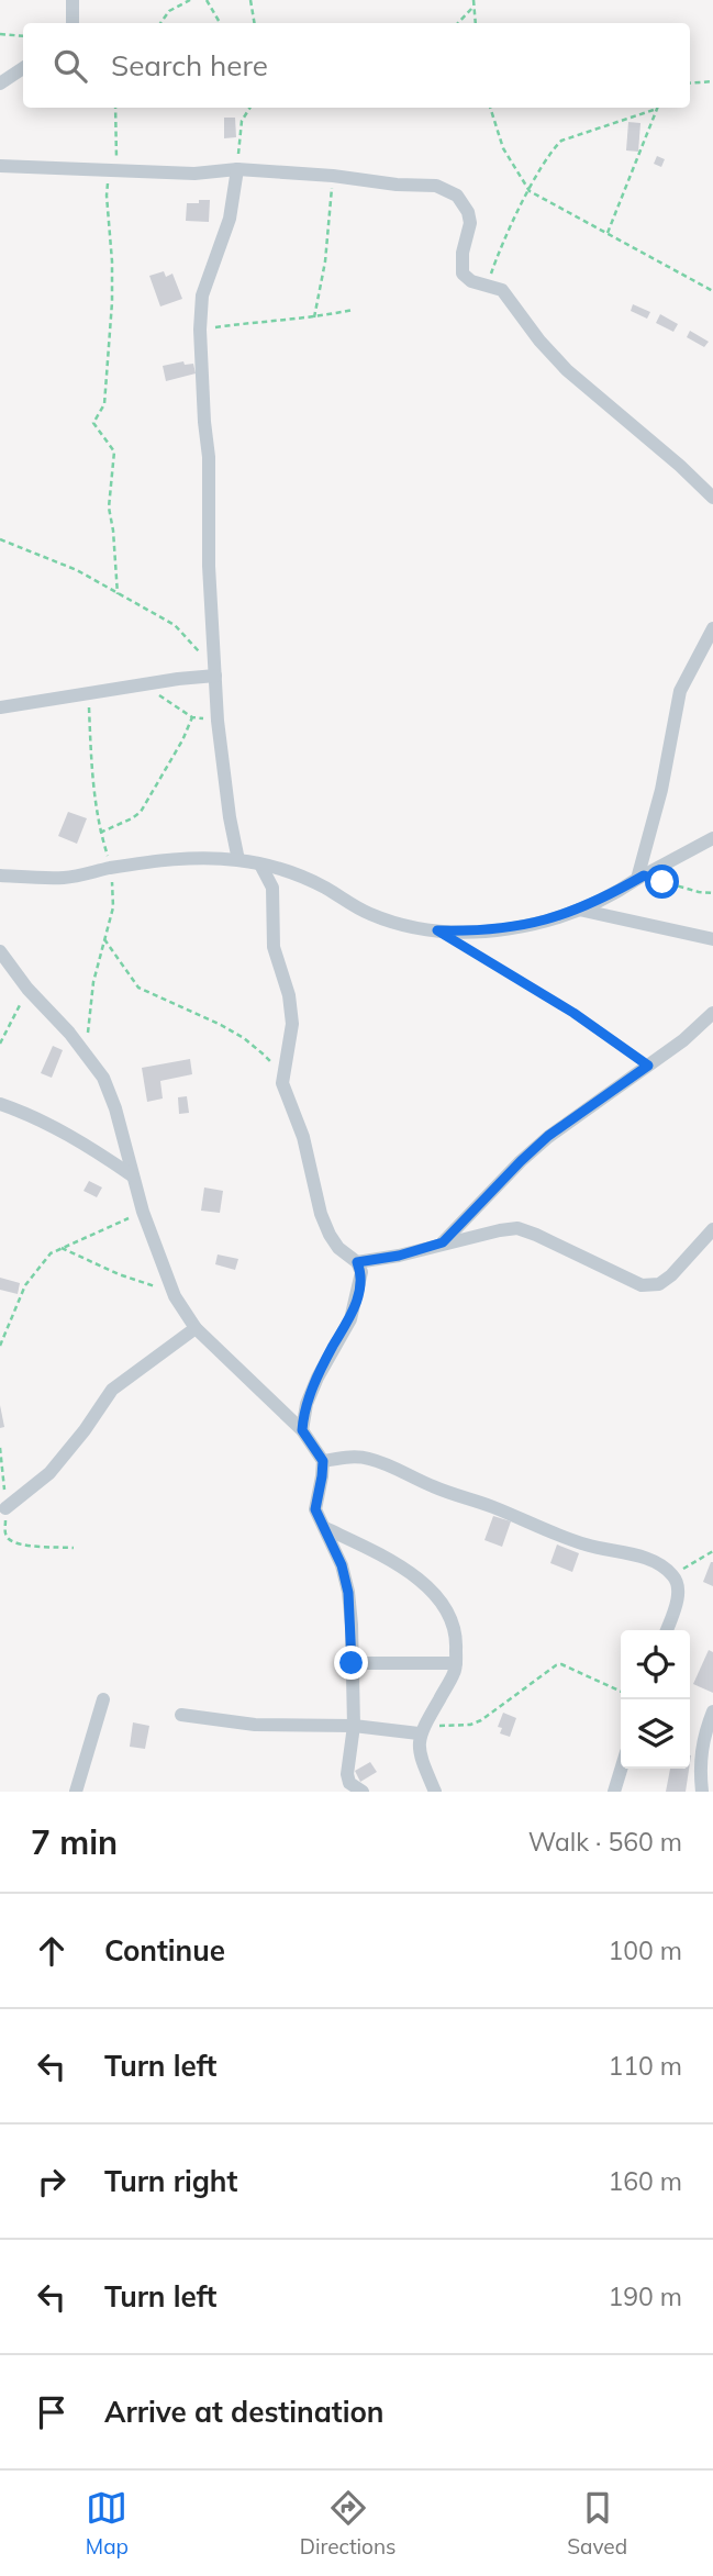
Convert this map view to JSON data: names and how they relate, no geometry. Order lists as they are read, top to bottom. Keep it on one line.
{"page":{"search":"Search here","heading":["7 min","Walk · 560 m"],"list":[["Continue","100 m"],["Turn left","110 m"],["Turn right","160 m"],["Turn left","190 m"],"Arrive at destination"],"nav":["Map","Directions","Saved"]}}
